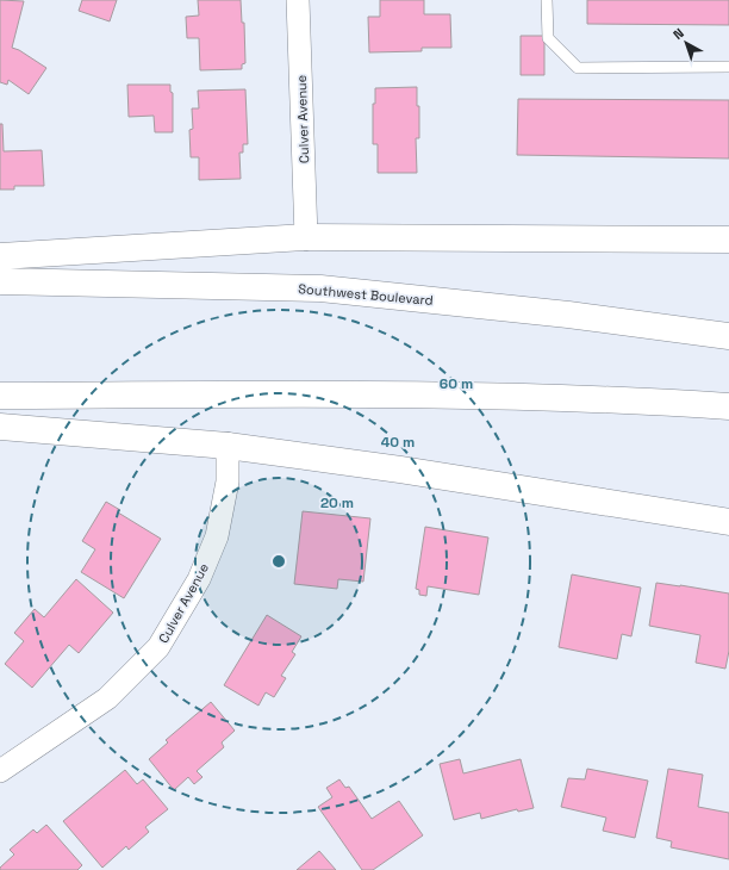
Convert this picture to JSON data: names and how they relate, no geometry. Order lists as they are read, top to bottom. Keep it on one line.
{"streets":{"main road":["Southwest Boulevard"],"street":["Culver Avenue"]},"north":"top left","rings":["60 m","40 m","20 m"]}
